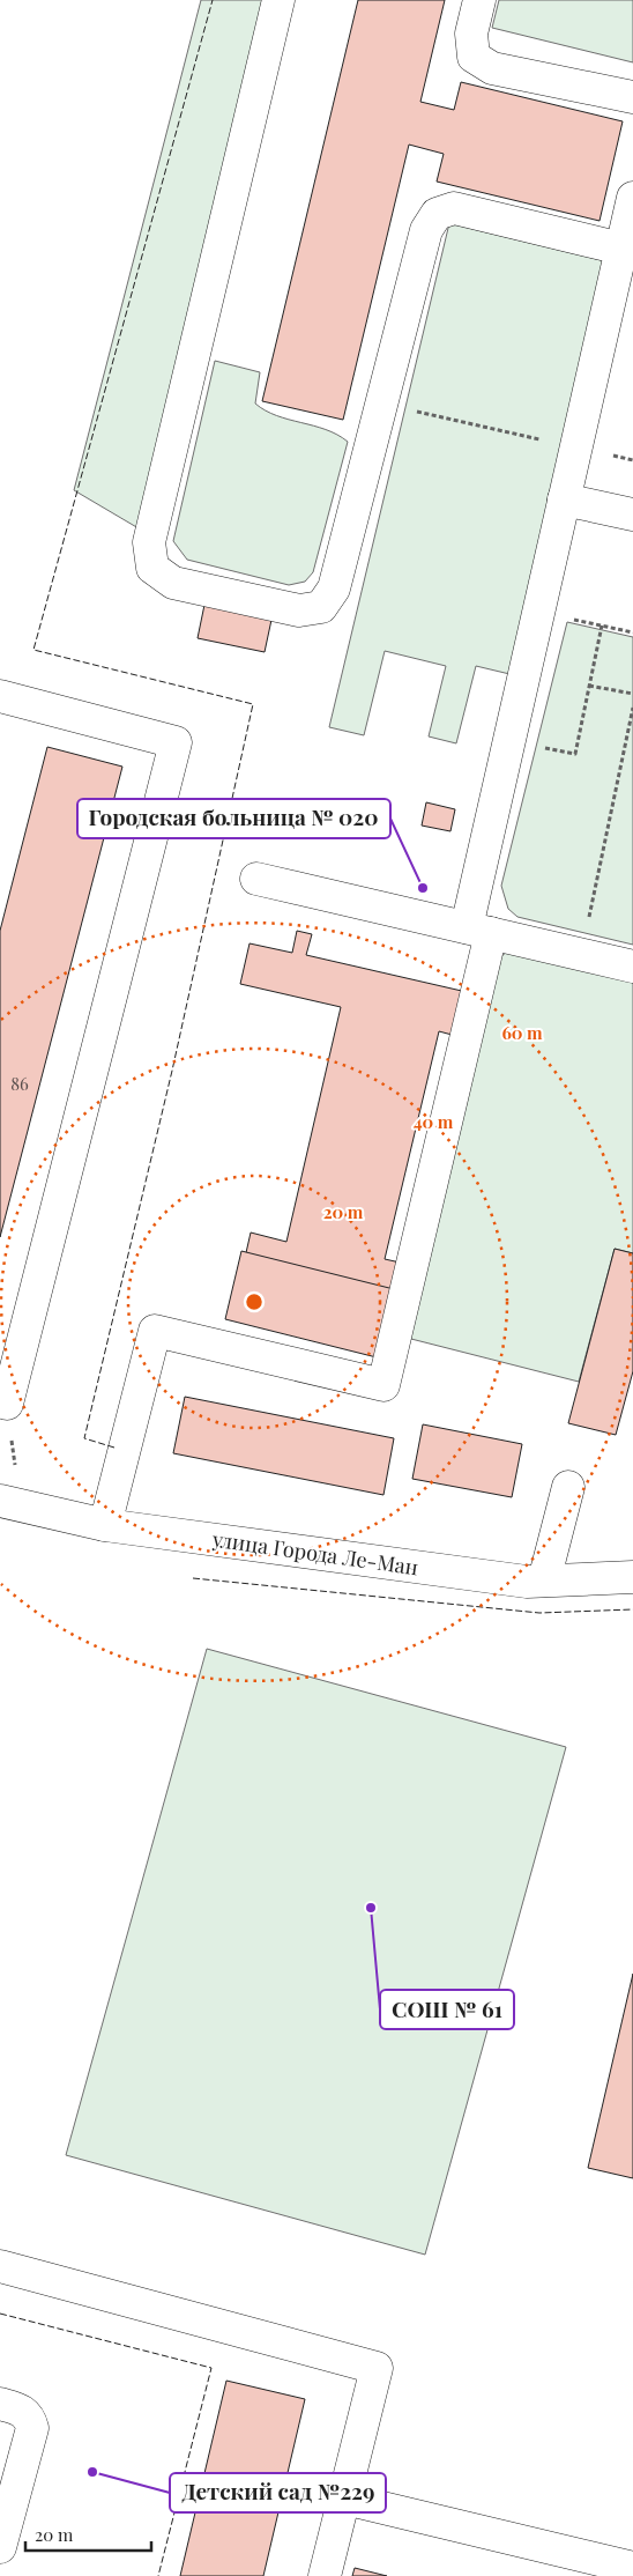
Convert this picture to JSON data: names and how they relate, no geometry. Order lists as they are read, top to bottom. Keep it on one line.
{"streets":{"street":["улица Города Ле-Ман"]},"places":["Городская больница № 020","СОШ № 61","Детский сад №229"],"house_numbers":["86"],"scale_bar":"20 m","rings":["60 m","40 m","20 m"]}
